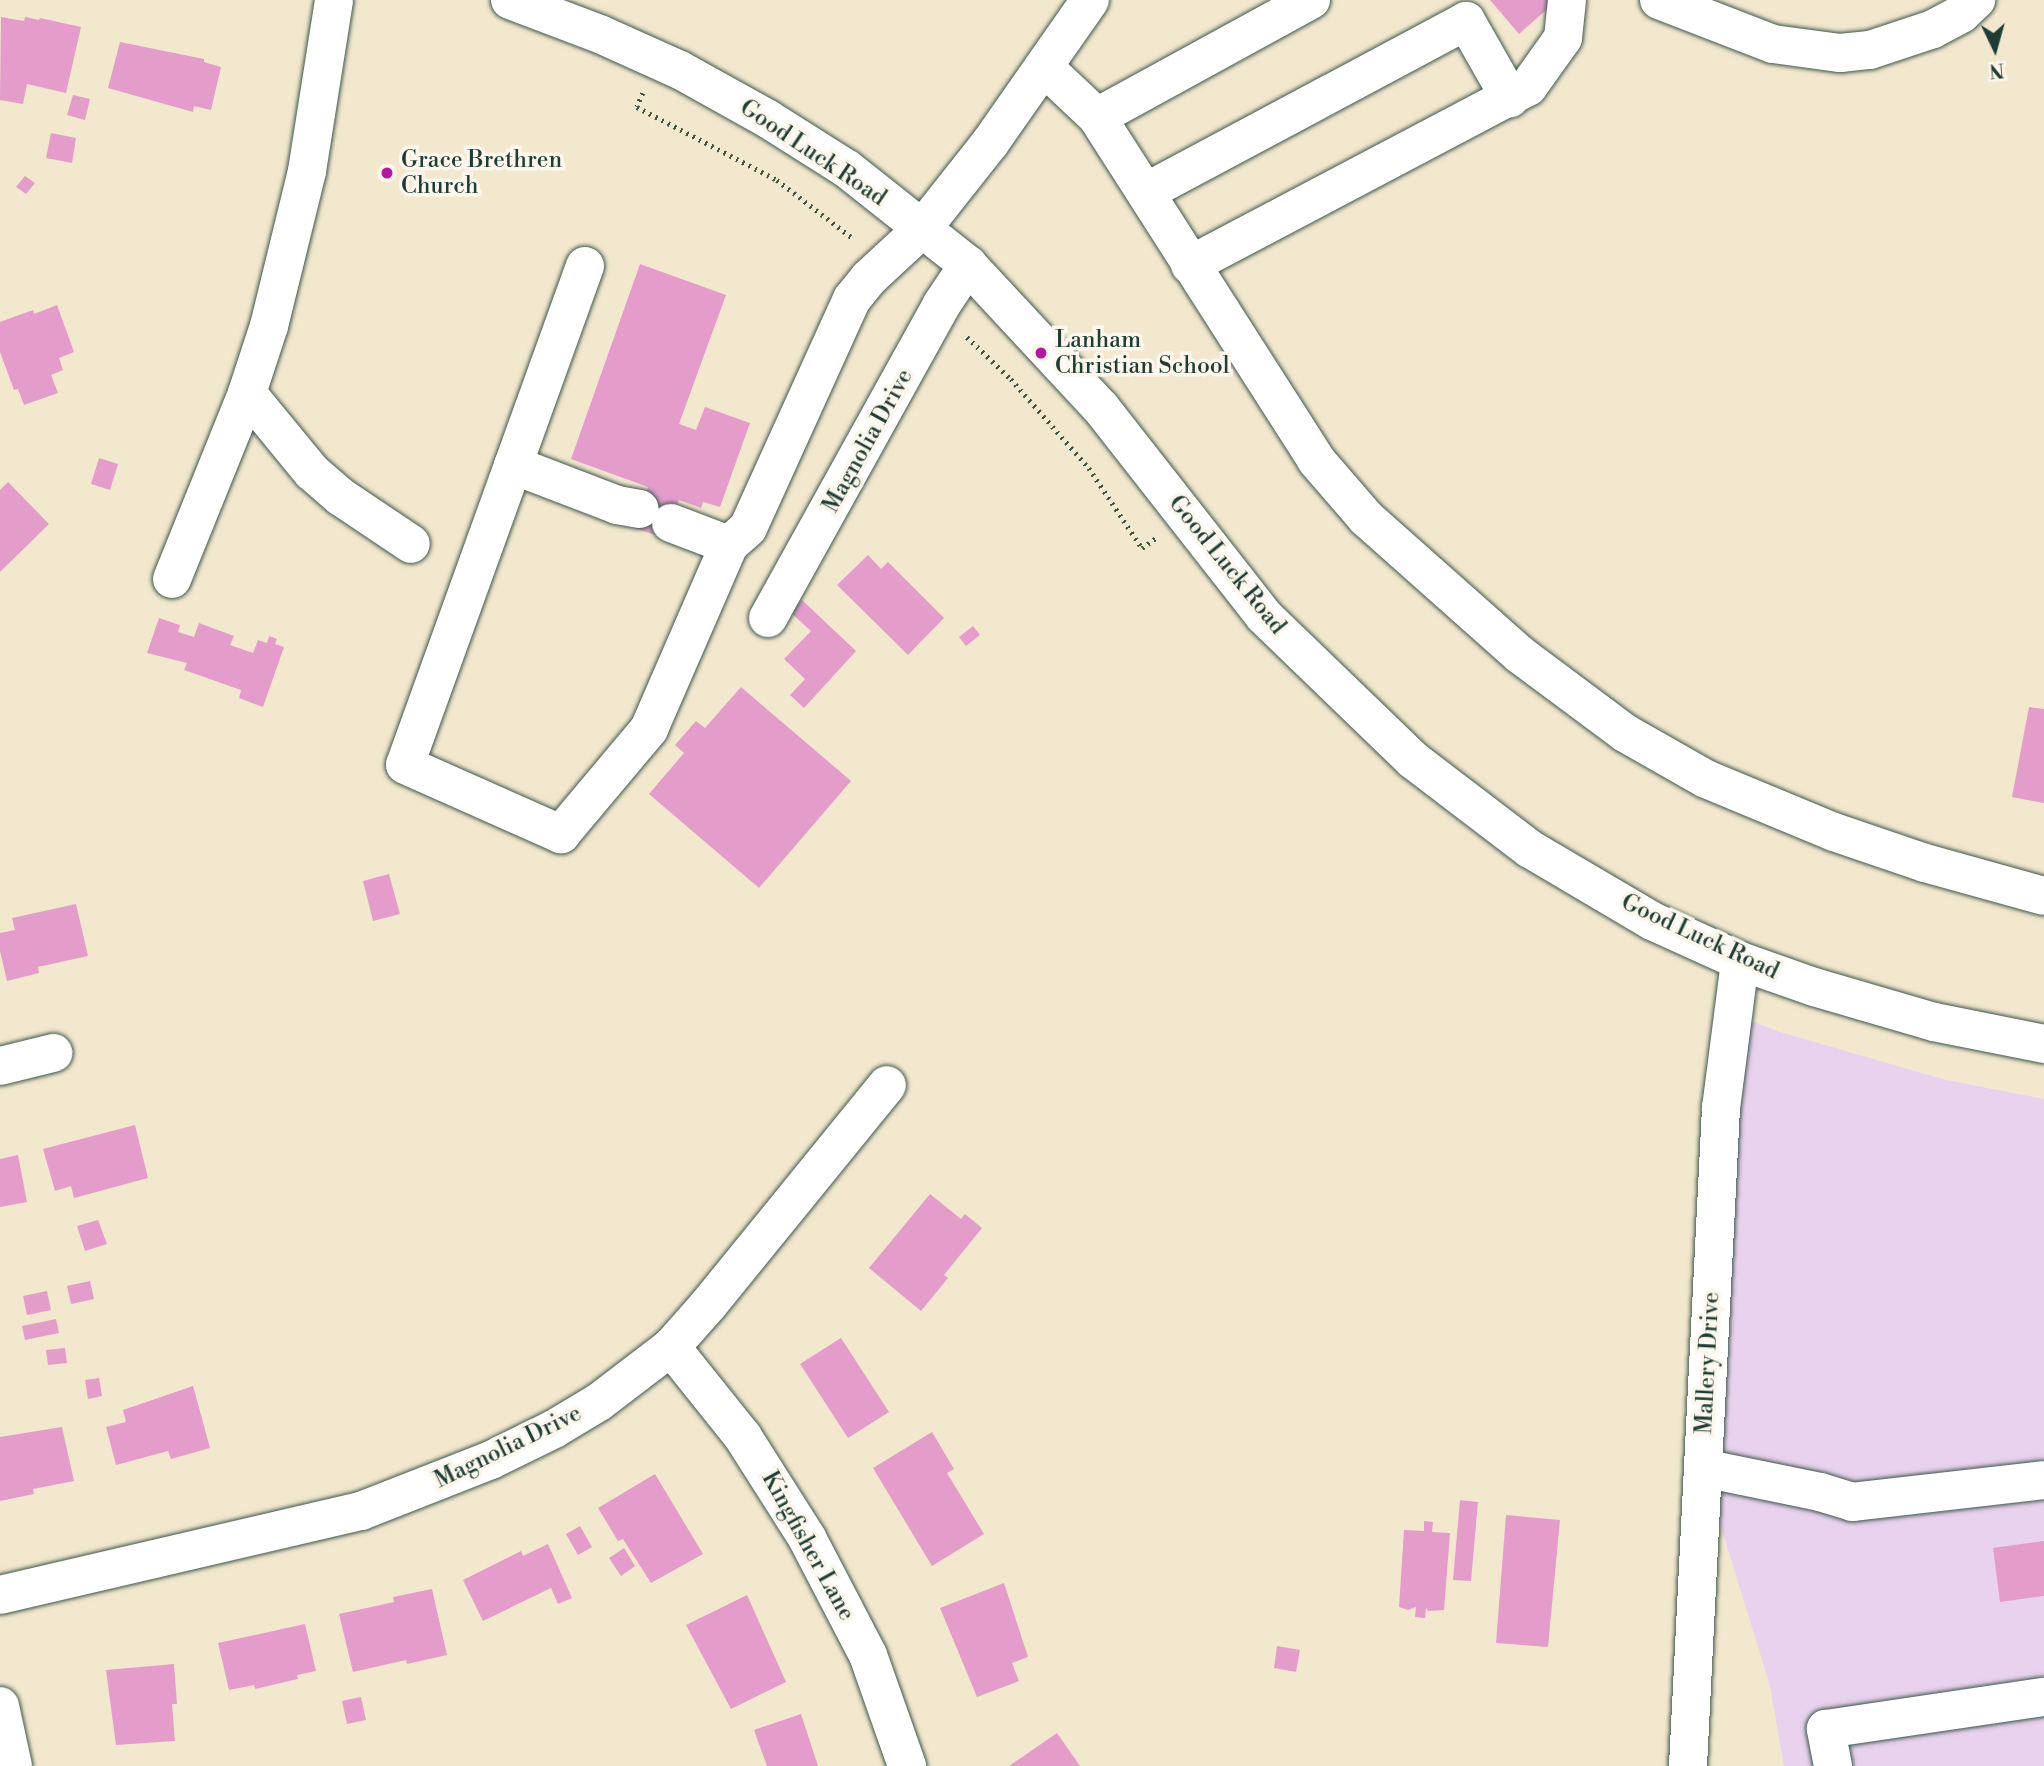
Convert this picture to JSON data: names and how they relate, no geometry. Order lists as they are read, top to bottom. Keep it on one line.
{"streets":{"street":["Good Luck Road","Magnolia Drive","Mallery Drive","Kingfisher Lane"]},"crossings":[["Good Luck Road","Magnolia Drive"],["Good Luck Road","Mallery Drive"],["Magnolia Drive","Kingfisher Lane"]],"places":["Grace Brethren Church","Lanham Christian School"],"north":"bottom"}
